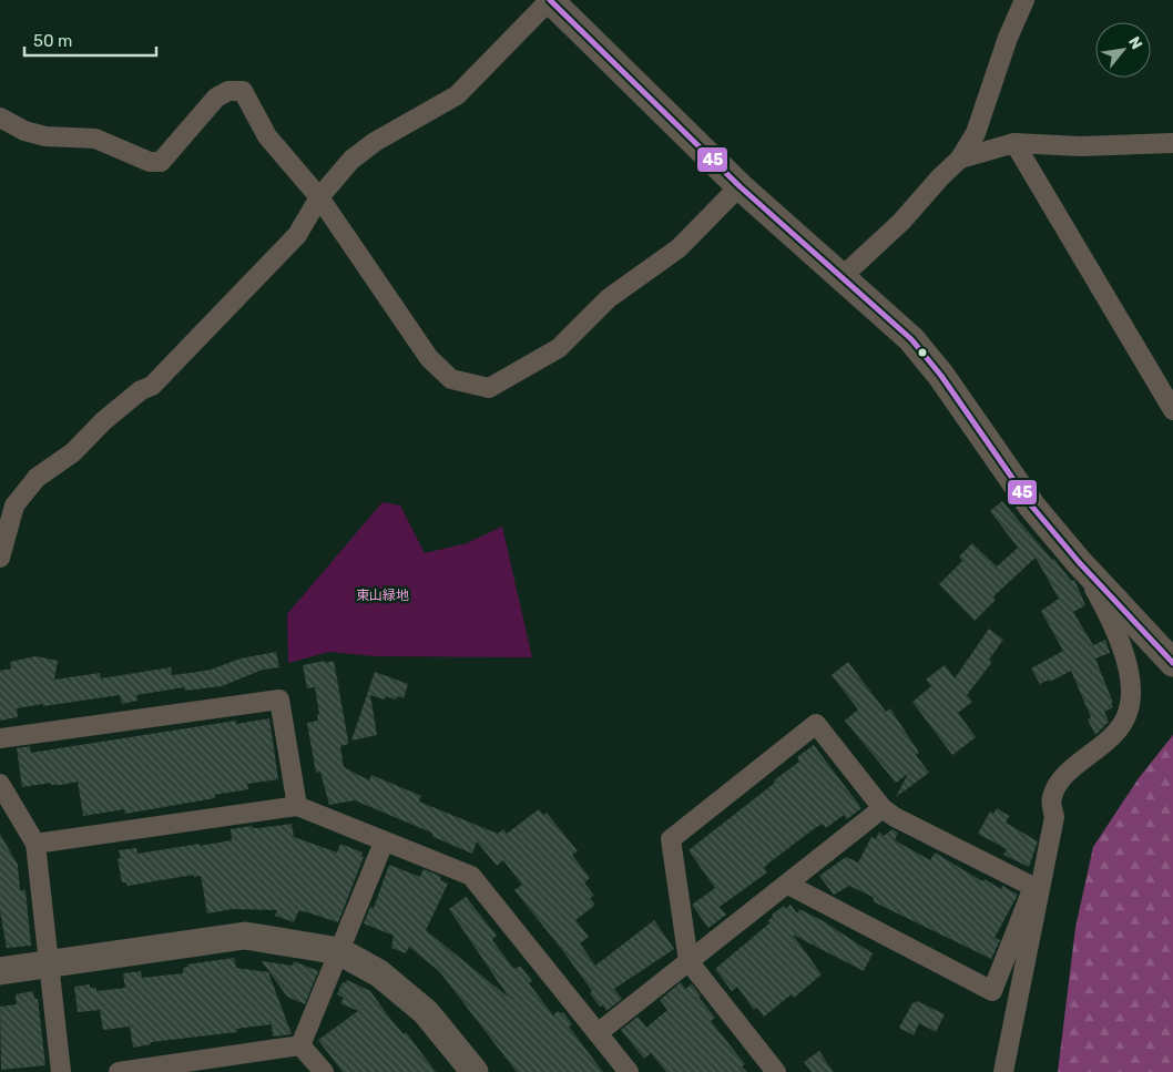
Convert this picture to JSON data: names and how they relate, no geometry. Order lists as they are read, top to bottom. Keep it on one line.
{"parks":["東山緑地"],"lines":["transit line 45"],"scale_bar":"50 m","north":"top right"}
